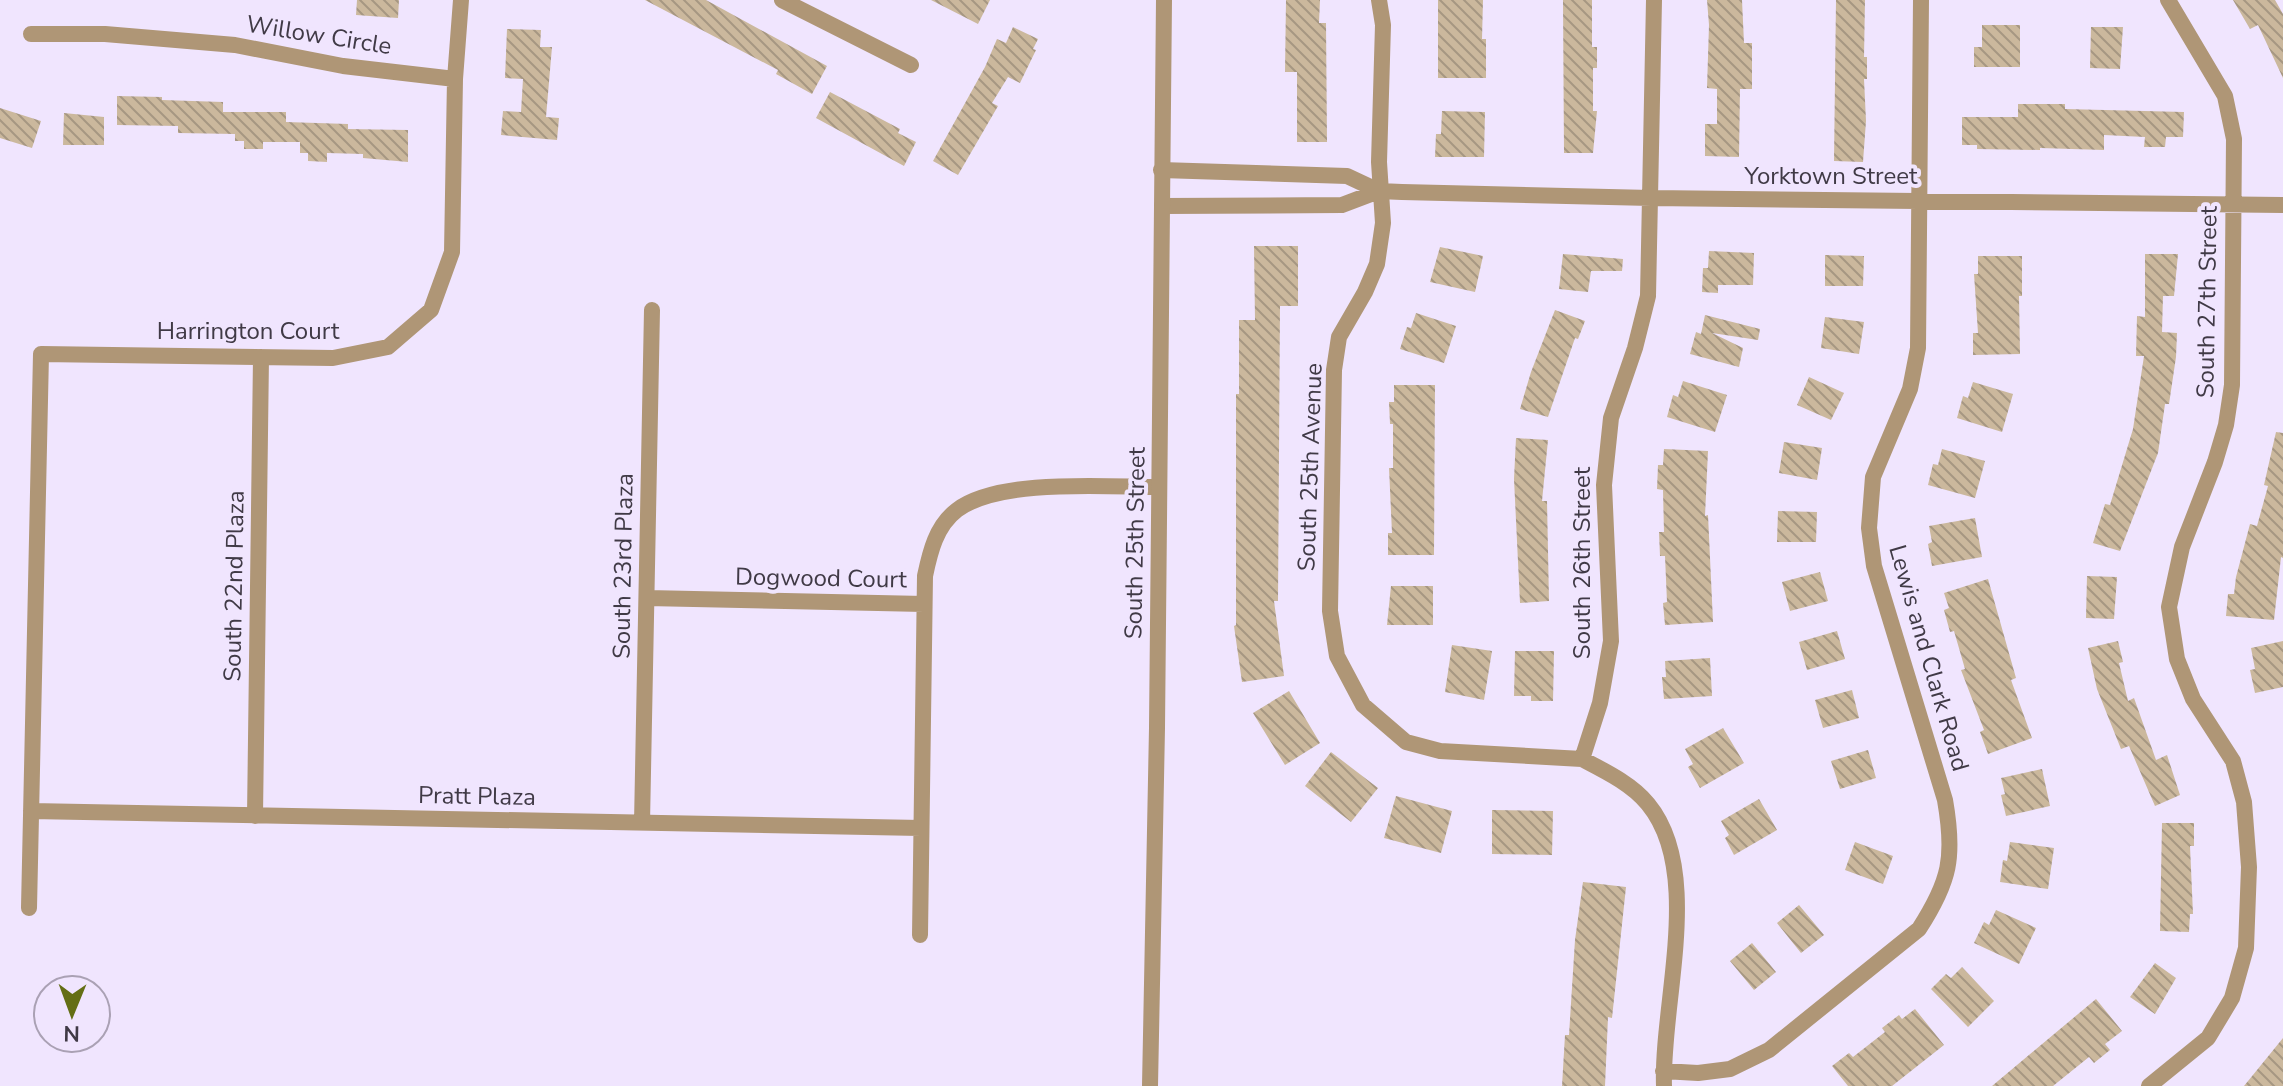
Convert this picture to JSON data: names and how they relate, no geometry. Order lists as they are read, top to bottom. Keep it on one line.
{"streets":{"street":["Willow Circle","Yorktown Street","South 27th Street","Harrington Court","South 25th Avenue","South 25th Street","South 26th Street","South 23rd Plaza","Dogwood Court","South 22nd Plaza","Lewis and Clark Road","Pratt Plaza"]},"crossings":[["Willow Circle","Harrington Court"],["Yorktown Street","South 27th Street"],["Yorktown Street","South 25th Avenue"],["Yorktown Street","South 25th Street"],["Yorktown Street","South 26th Street"],["Yorktown Street","Lewis and Clark Road"],["Harrington Court","South 22nd Plaza"],["Harrington Court","Pratt Plaza"],["South 25th Avenue","South 26th Street"],["South 25th Street","Dogwood Court"],["South 23rd Plaza","Dogwood Court"],["South 23rd Plaza","Pratt Plaza"],["South 22nd Plaza","Pratt Plaza"]],"north":"bottom"}
